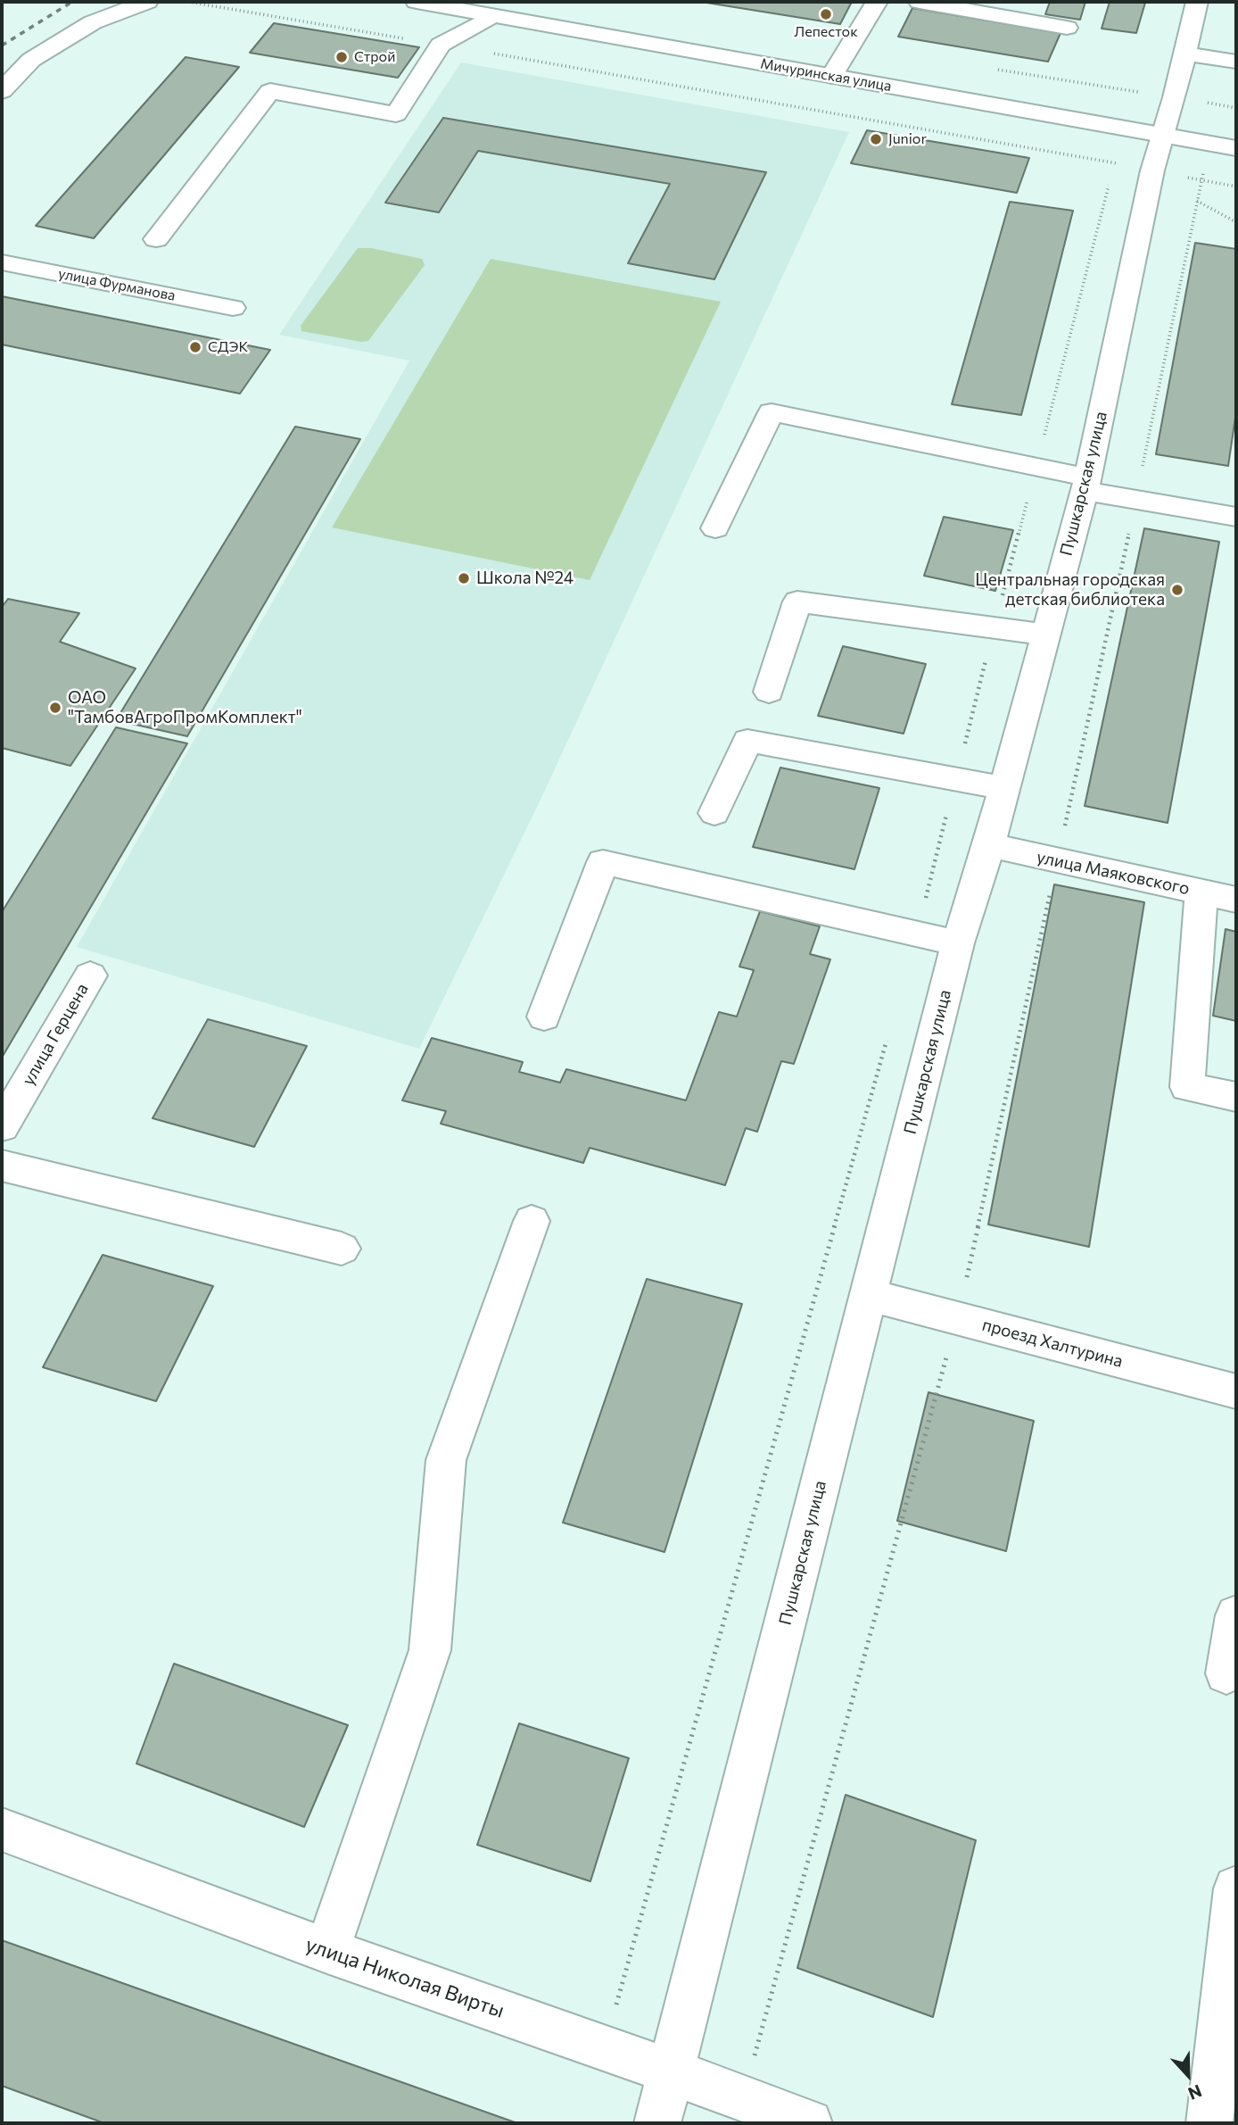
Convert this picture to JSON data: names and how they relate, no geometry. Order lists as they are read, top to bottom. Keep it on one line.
{"streets":{"street":["Мичуринская улица","улица Фурманова","Пушкарская улица","улица Маяковского","улица Герцена","проезд Халтурина","улица Николая Вирты"]},"crossings":[["Мичуринская улица","Пушкарская улица"],["Пушкарская улица","улица Маяковского"],["Пушкарская улица","проезд Халтурина"],["Пушкарская улица","улица Николая Вирты"]],"places":["Лепесток","Строй","Junior","СДЭК","Школа №24","Центральная городская детская библиотека","ОАО \"ТамбовАгроПромКомплект\""],"north":"bottom"}
